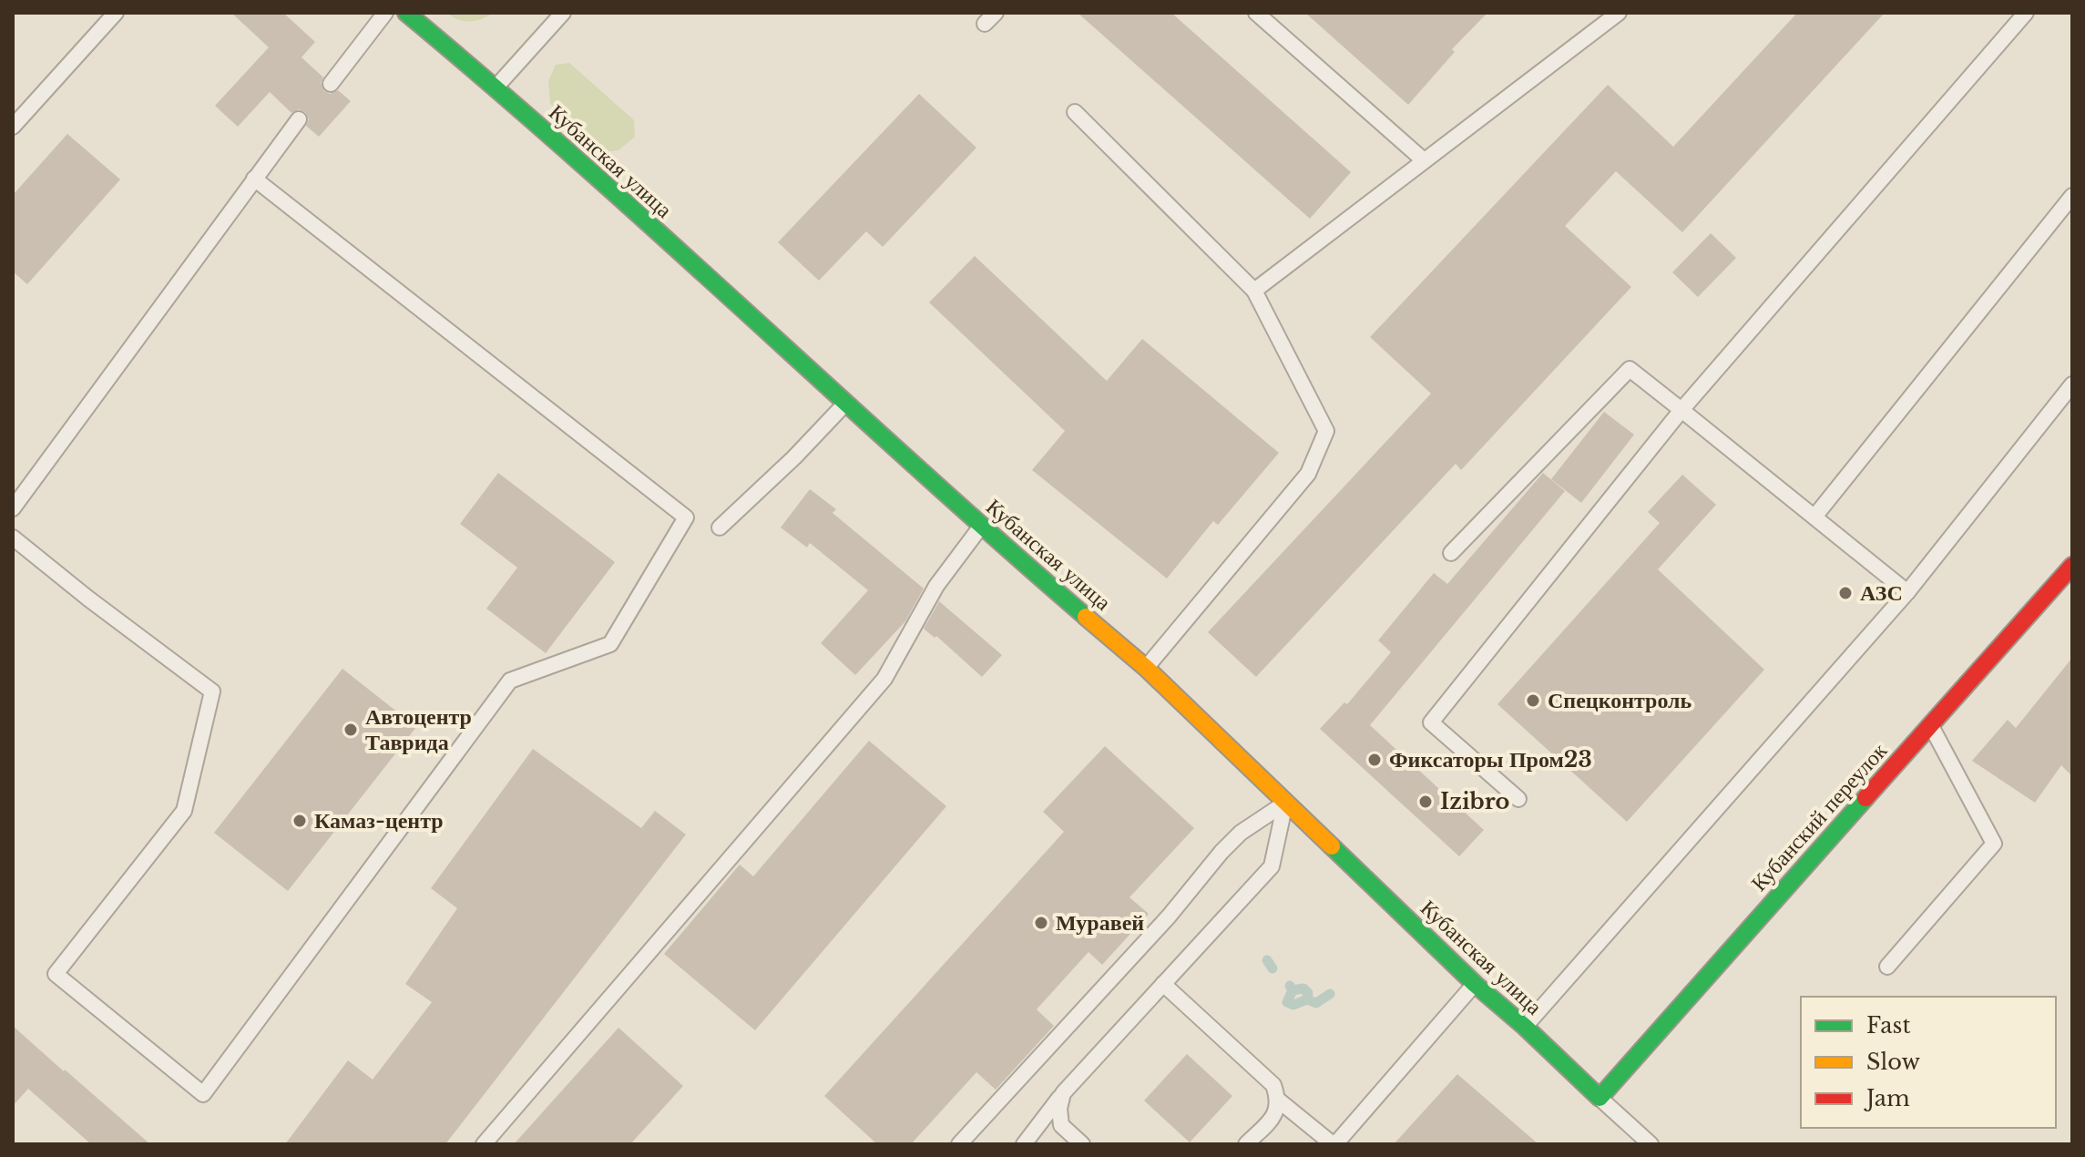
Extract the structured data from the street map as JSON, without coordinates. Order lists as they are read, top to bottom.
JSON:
{
  "streets": {
    "main road": ["Кубанская улица", "Кубанский переулок"]
  },
  "crossings": [
    ["Кубанская улица", "Кубанский переулок"]
  ],
  "places": [
    "АЗС",
    "Спецконтроль",
    "Автоцентр Таврида",
    "Фиксаторы Пром23",
    "Izibro",
    "Камаз-центр",
    "Муравей"
  ],
  "legend": ["Fast", "Slow", "Jam"]
}
